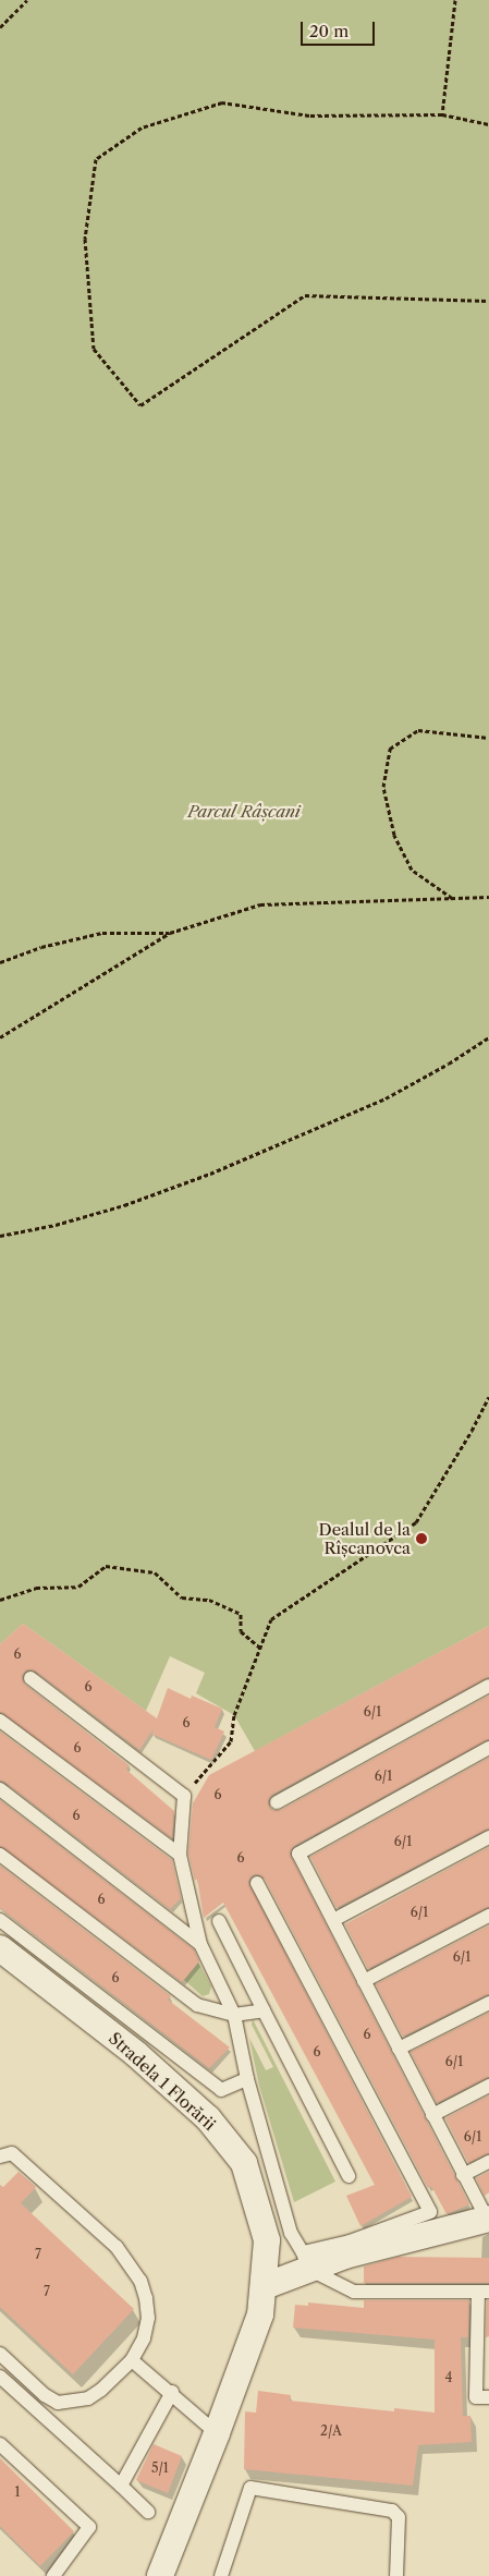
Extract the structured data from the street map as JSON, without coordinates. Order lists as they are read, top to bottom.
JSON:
{
  "streets": {
    "street": ["Stradela 1 Florării"]
  },
  "parks": ["Parcul Râșcani"],
  "places": ["Dealul de la Rîșcanovca"],
  "house_numbers": [
    "6",
    "6",
    "6/1",
    "6",
    "6",
    "6/1",
    "6",
    "6",
    "6/1",
    "6",
    "6",
    "6/1",
    "6/1",
    "6",
    "6",
    "6",
    "6/1",
    "6/1",
    "7",
    "7",
    "4",
    "2/A",
    "5/1",
    "1"
  ],
  "scale_bar": "20 m"
}
